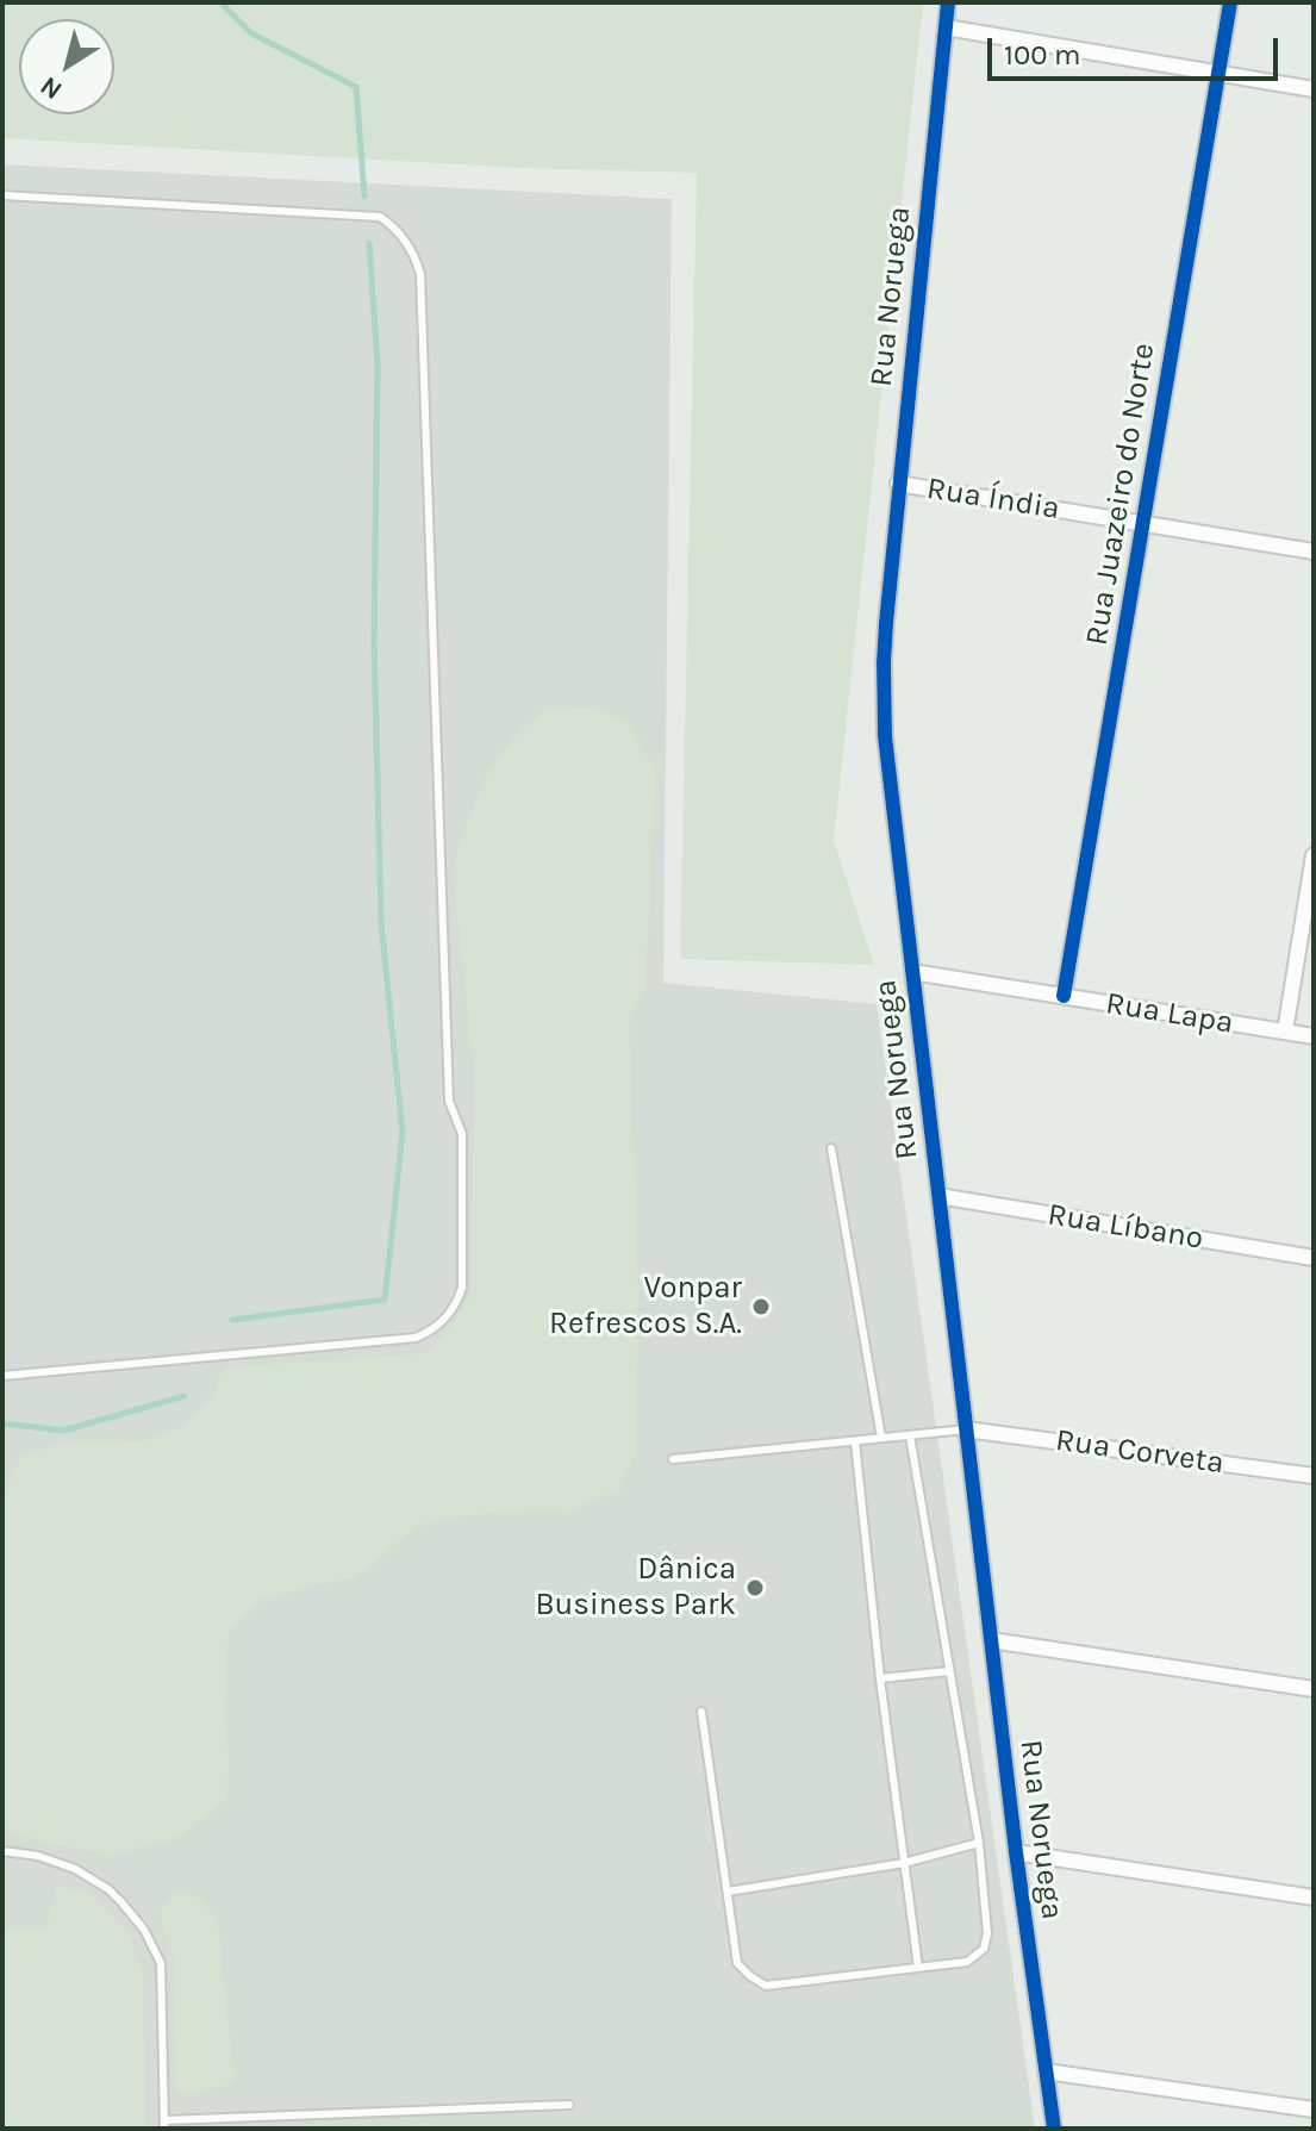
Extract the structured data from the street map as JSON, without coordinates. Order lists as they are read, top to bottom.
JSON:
{
  "streets": {
    "street": [
      "Rua Noruega",
      "Rua Juazeiro do Norte",
      "Rua Índia",
      "Rua Lapa",
      "Rua Líbano",
      "Rua Corveta"
    ]
  },
  "crossings": [
    ["Rua Noruega", "Rua Índia"],
    ["Rua Noruega", "Rua Lapa"],
    ["Rua Noruega", "Rua Líbano"],
    ["Rua Noruega", "Rua Corveta"],
    ["Rua Juazeiro do Norte", "Rua Índia"],
    ["Rua Juazeiro do Norte", "Rua Lapa"]
  ],
  "places": ["Vonpar Refrescos S.A.", "Dânica Business Park"],
  "scale_bar": "100 m",
  "north": "bottom left"
}
